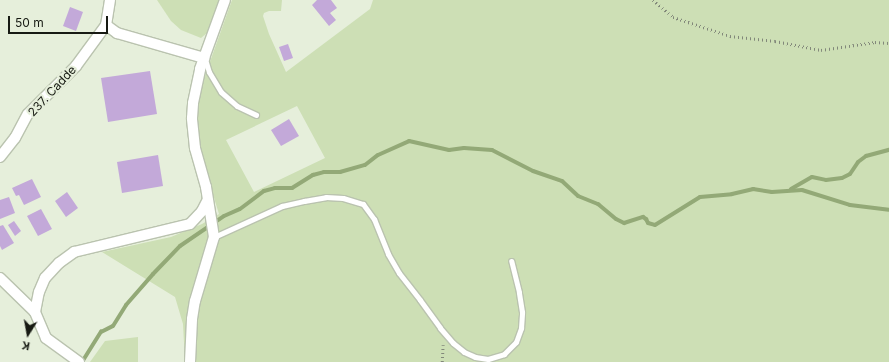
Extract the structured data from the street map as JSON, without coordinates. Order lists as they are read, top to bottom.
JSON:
{
  "streets": {
    "street": ["237. Cadde"]
  },
  "scale_bar": "50 m",
  "north": "bottom"
}
